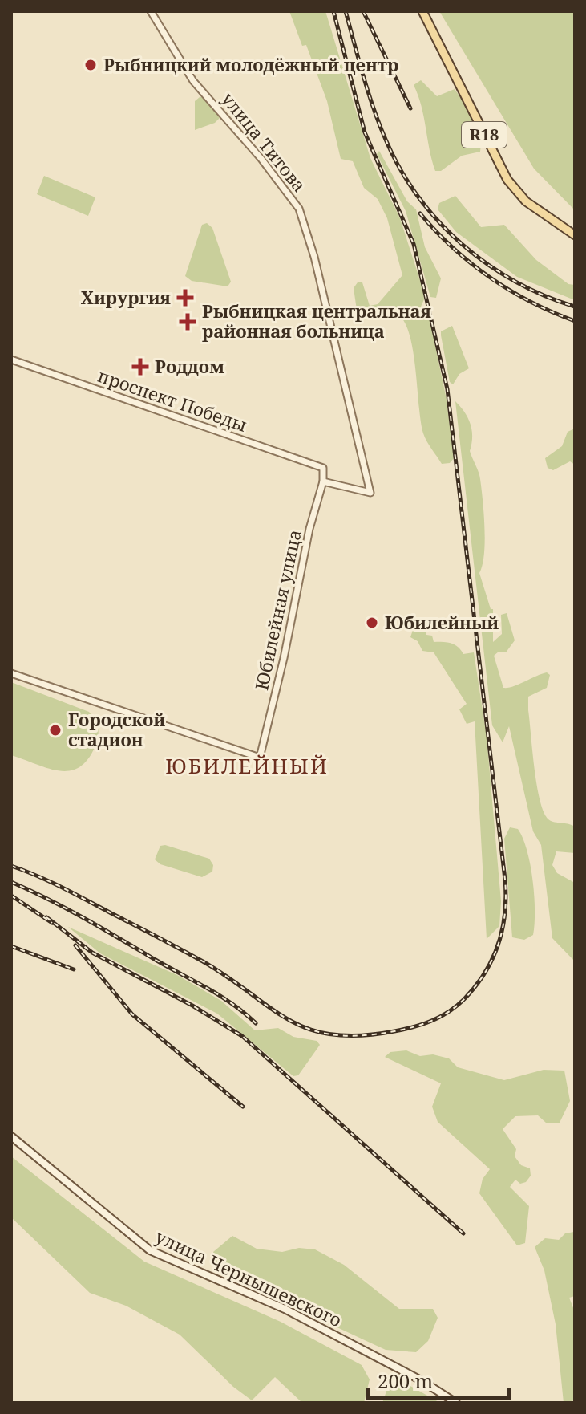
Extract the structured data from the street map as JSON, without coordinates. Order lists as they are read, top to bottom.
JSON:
{
  "streets": {
    "main road": ["R18", "улица Чернышевского"],
    "street": ["улица Титова", "проспект Победы", "Юбилейная улица"]
  },
  "crossings": [
    ["улица Титова", "Юбилейная улица"],
    ["проспект Победы", "Юбилейная улица"]
  ],
  "districts": ["ЮБИЛЕЙНЫЙ"],
  "places": {
    "other": ["Рыбницкий молодёжный центр", "Юбилейный", "Городской стадион"],
    "health": ["Хирургия", "Рыбницкая центральная районная больница", "Роддом"]
  },
  "scale_bar": "200 m"
}
